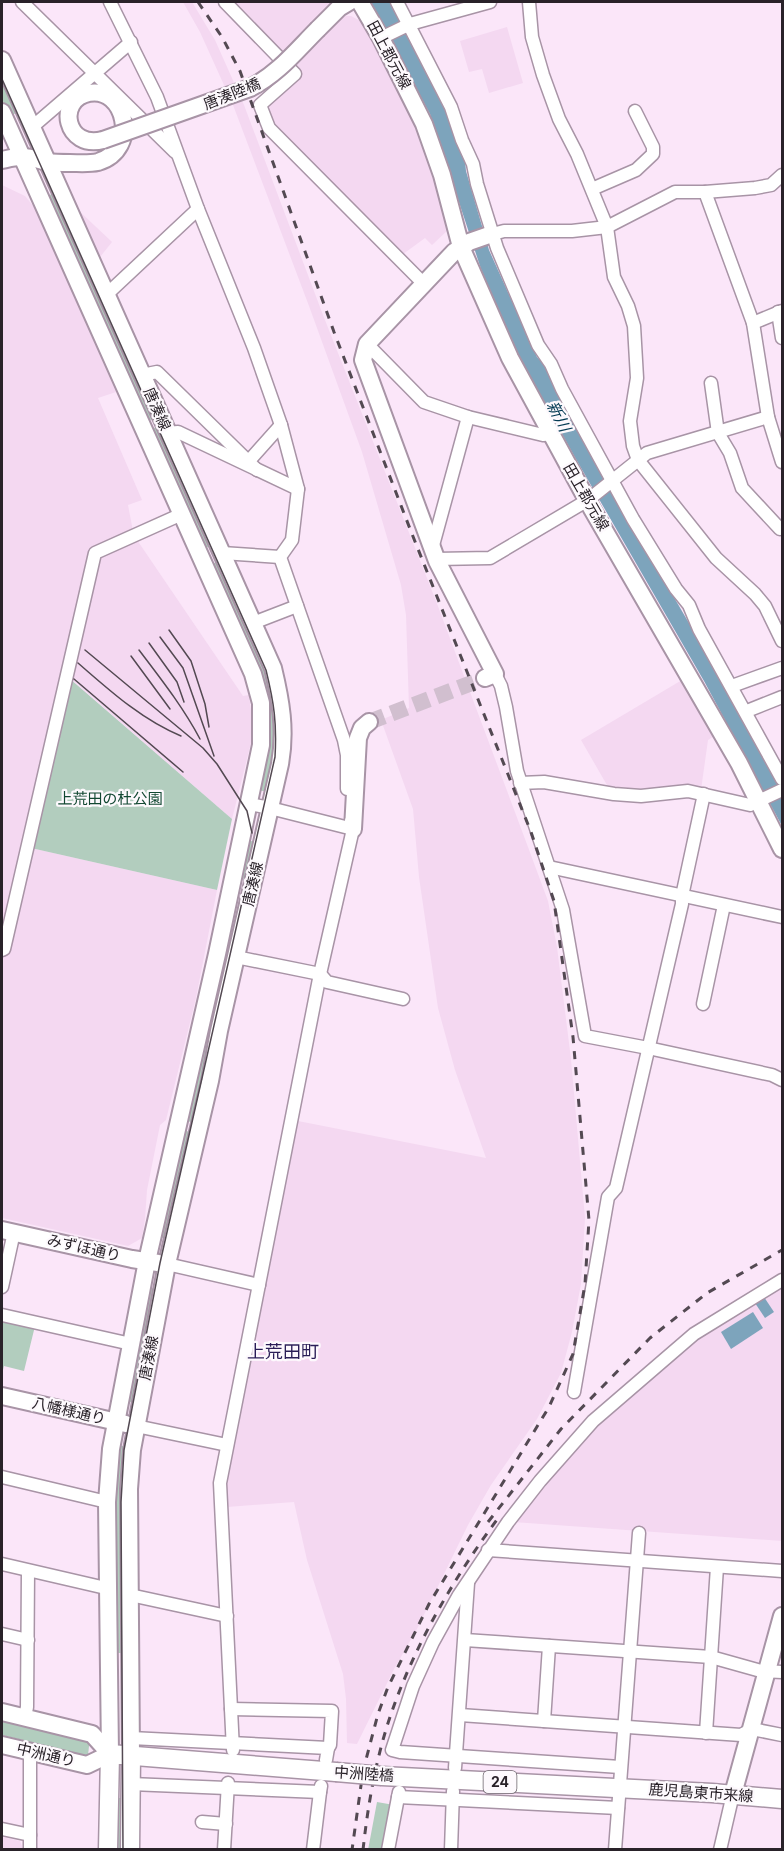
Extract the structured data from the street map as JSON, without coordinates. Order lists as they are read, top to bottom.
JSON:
{
  "streets": {
    "main road": ["中洲陸橋", "24", "鹿児島東市来線"],
    "street": [
      "田上郡元線",
      "唐湊陸橋",
      "唐湊線",
      "みずほ通り",
      "八幡様通り",
      "中洲通り"
    ]
  },
  "crossings": [
    ["唐湊陸橋", "唐湊線"],
    ["唐湊線", "みずほ通り"],
    ["唐湊線", "八幡様通り"],
    ["唐湊線", "中洲通り"],
    ["唐湊線", "中洲陸橋"],
    ["中洲通り", "中洲陸橋"],
    ["中洲陸橋", "鹿児島東市来線"]
  ],
  "districts": ["上荒田町"],
  "water": ["新川"],
  "parks": ["上荒田の杜公園"]
}
